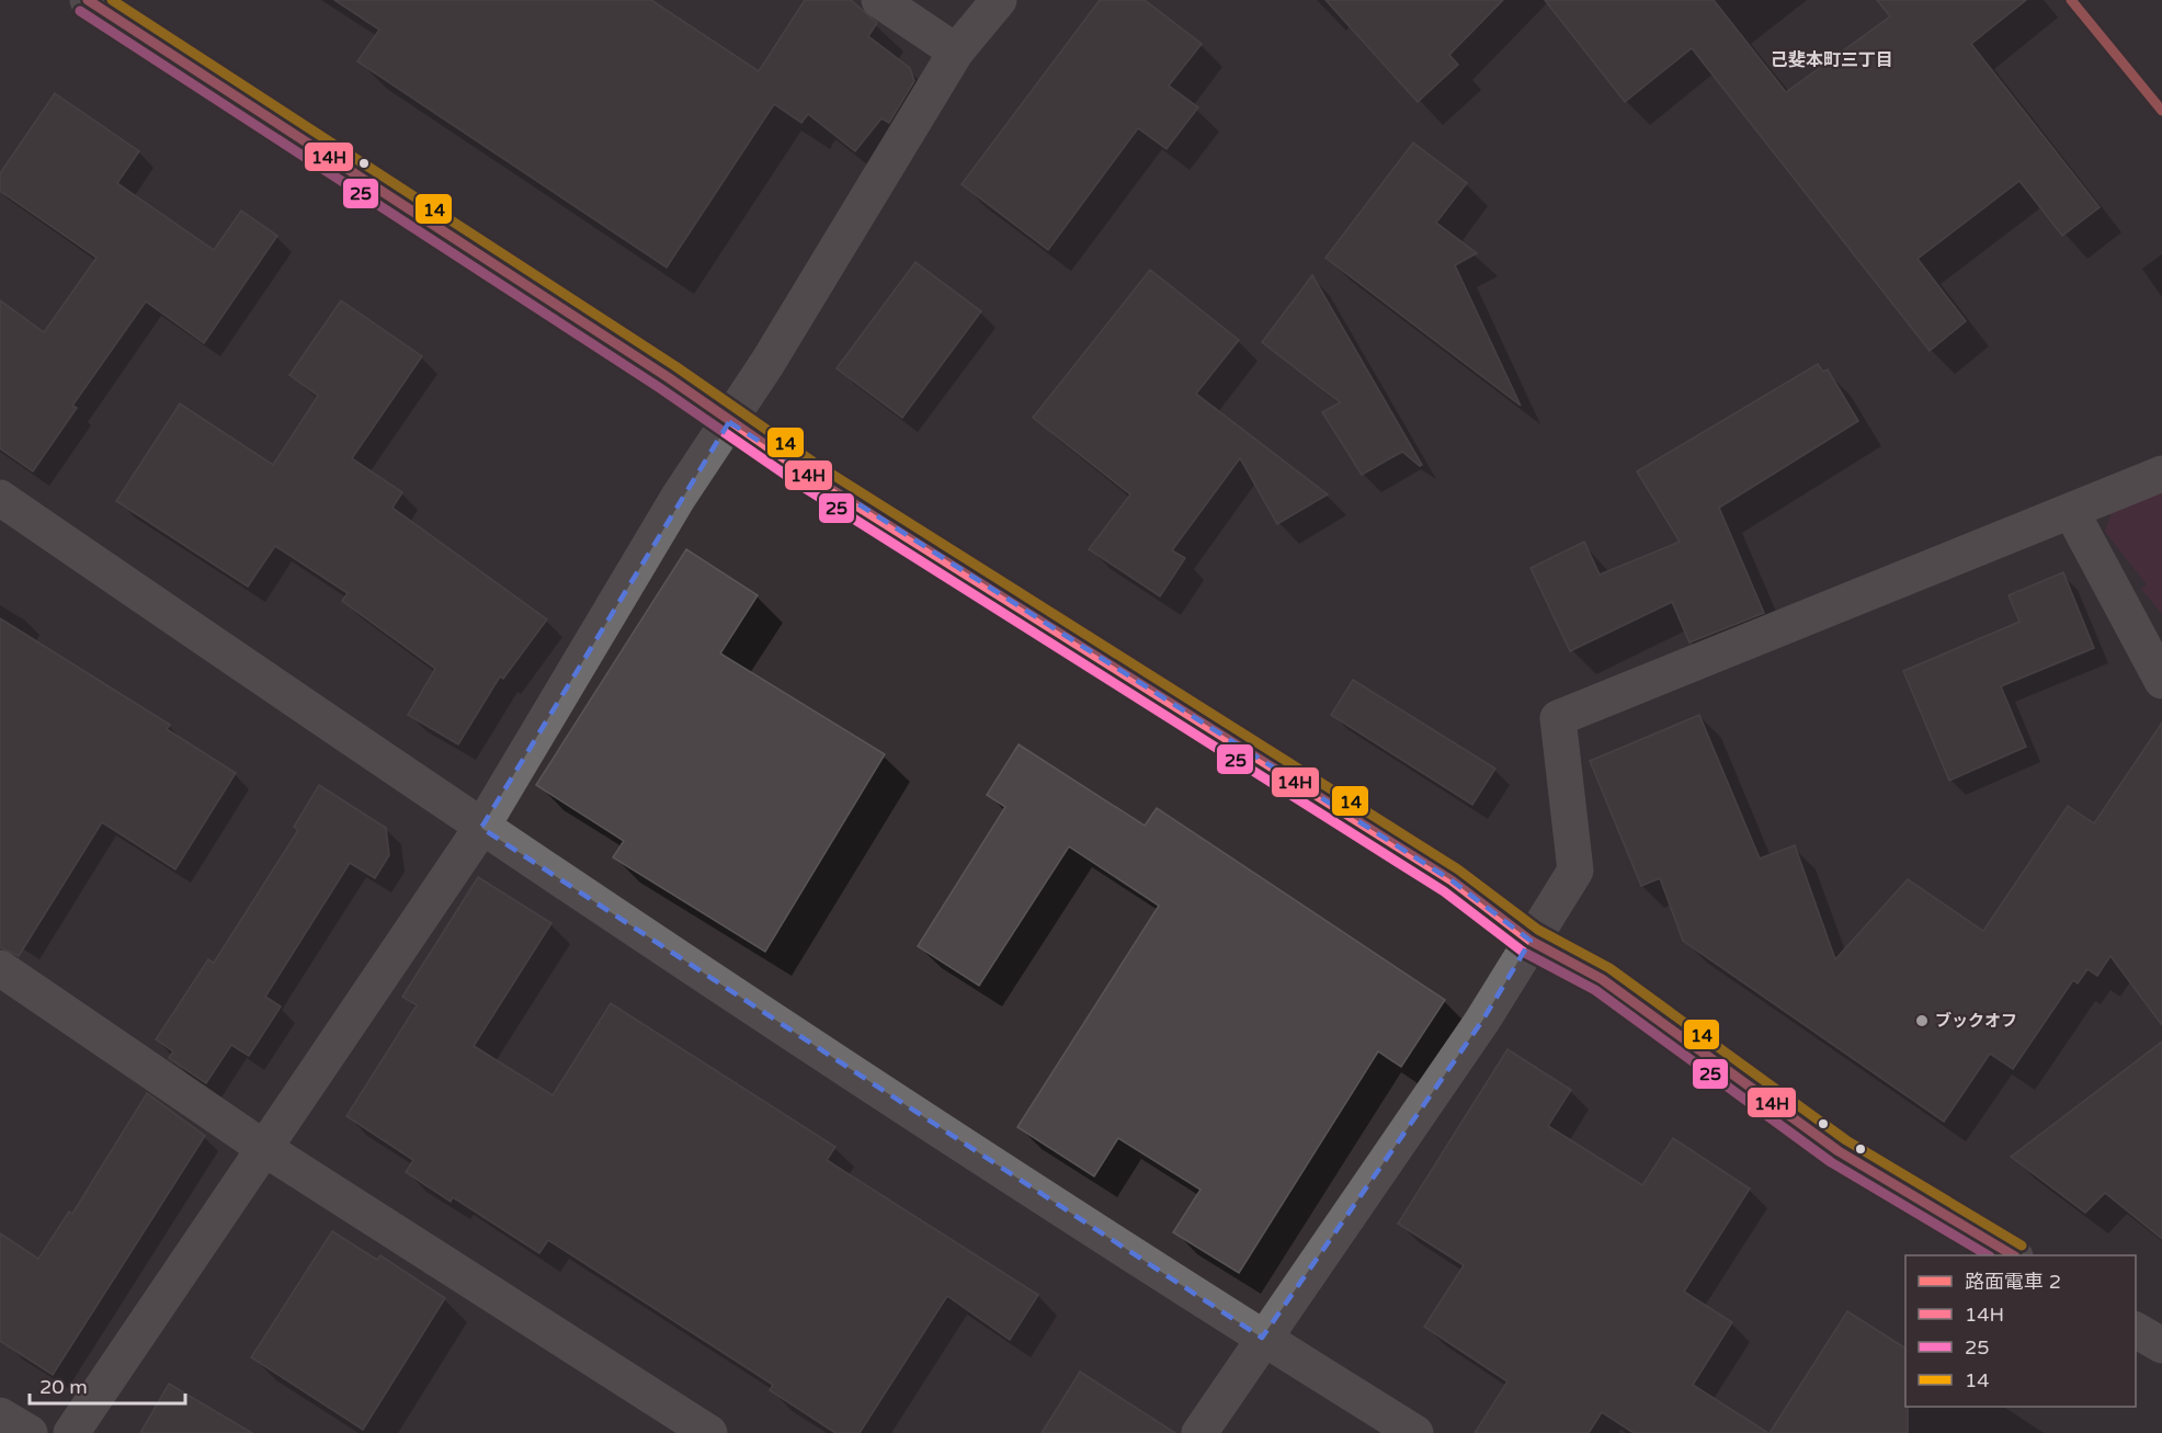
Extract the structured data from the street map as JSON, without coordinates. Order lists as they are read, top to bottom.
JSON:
{
  "districts": ["己斐本町三丁目"],
  "places": ["ブックオフ"],
  "lines": [
    "tram line 2",
    "transit line 14H",
    "transit line 14",
    "transit line 25"
  ],
  "legend": [
    "路面電車 2",
    "14H",
    "25",
    "14"
  ],
  "scale_bar": "20 m"
}
